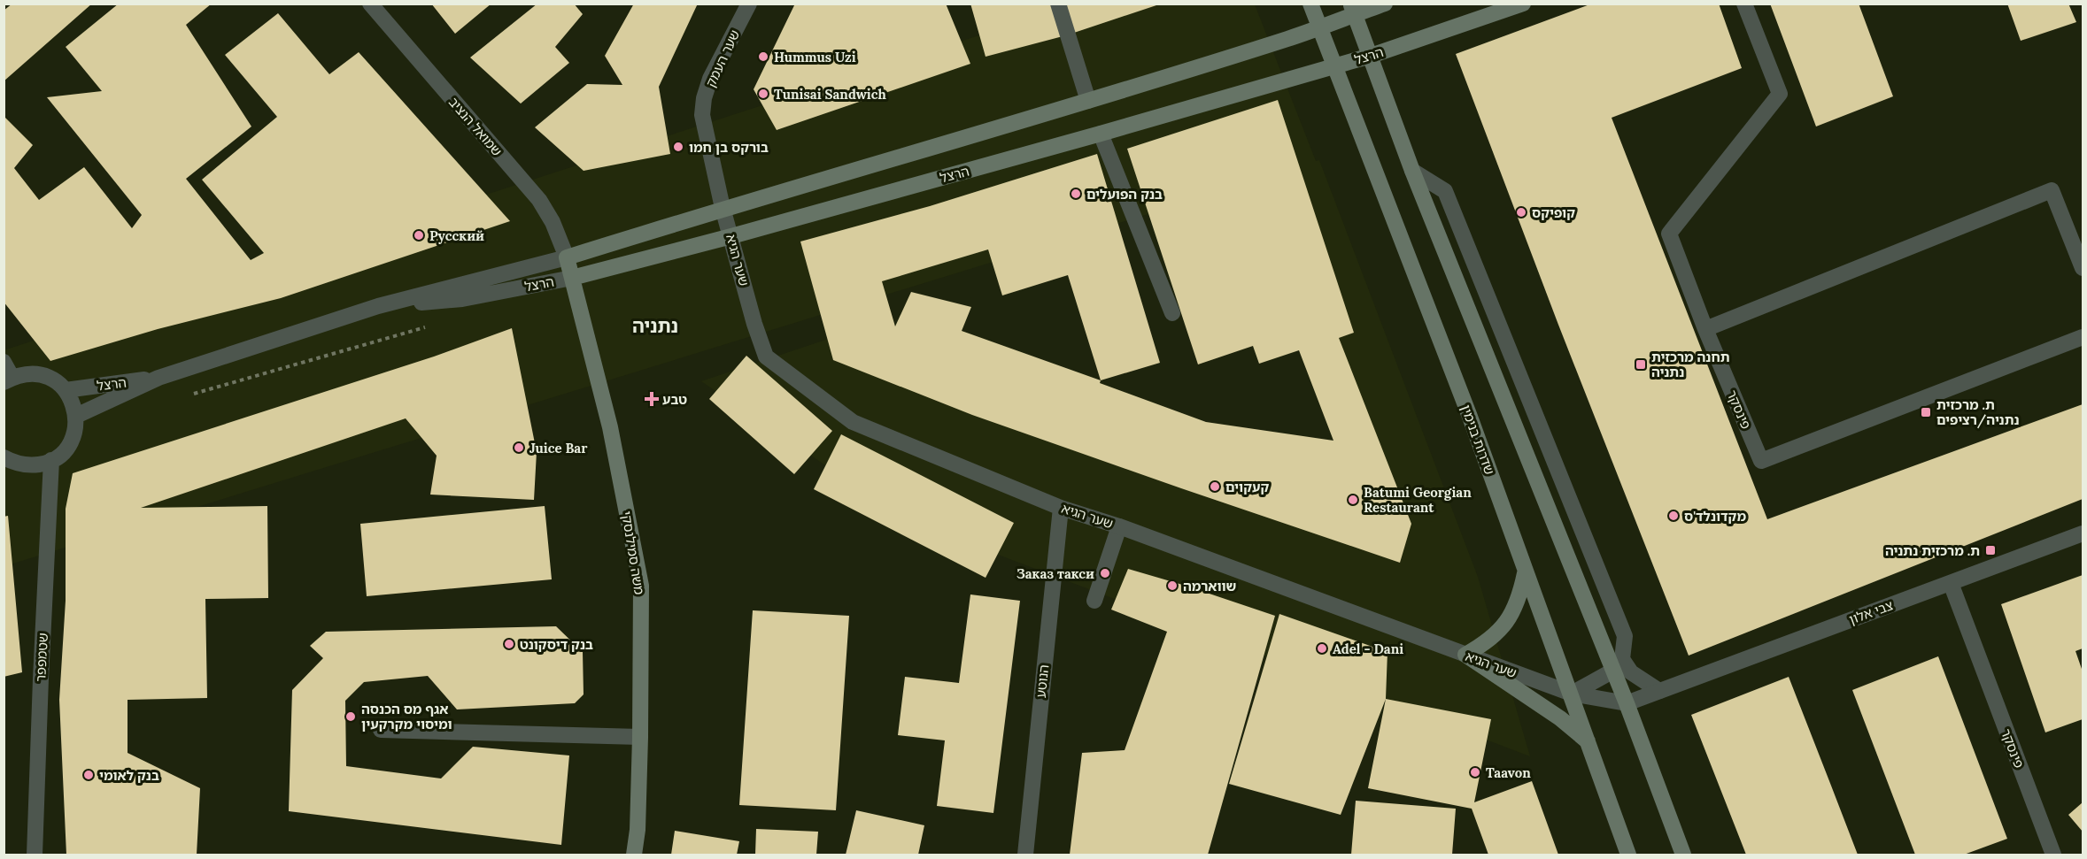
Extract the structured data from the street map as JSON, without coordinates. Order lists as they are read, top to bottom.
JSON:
{
  "streets": {
    "main road": ["הרצל", "שדרות בנימין", "משה סמילנסקי"],
    "street": [
      "שער העמק",
      "שמואל הנציב",
      "שער הגיא",
      "פינסקר",
      "צבי אלון",
      "שטמפפר",
      "הנוטע"
    ]
  },
  "crossings": [
    ["הרצל", "שער העמק"],
    ["הרצל", "שמואל הנציב"],
    ["הרצל", "שער הגיא"],
    ["הרצל", "שדרות בנימין"],
    ["הרצל", "משה סמילנסקי"],
    ["שער העמק", "שער הגיא"],
    ["שמואל הנציב", "משה סמילנסקי"],
    ["שער הגיא", "שדרות בנימין"],
    ["שער הגיא", "צבי אלון"],
    ["שער הגיא", "הנוטע"],
    ["פינסקר", "צבי אלון"]
  ],
  "districts": ["נתניה"],
  "places": {
    "other": [
      "Hummus Uzi",
      "Tunisai Sandwich",
      "בורקס בן חמו",
      "בנק הפועלים",
      "קופיקס",
      "Русский",
      "Juice Bar",
      "קעקוים",
      "Batumi Georgian Restaurant",
      "מקדונלד'ס",
      "Заказ такси",
      "שווארמה",
      "בנק דיסקונט",
      "Adel - Dani",
      "אגף מס הכנסה ומיסוי מקרקעין",
      "Taavon",
      "בנק לאומי"
    ],
    "transit": ["תחנה מרכזית נתניה", "ת. מרכזית נתניה/רציפים", "ת. מרכזית נתניה"],
    "health": ["טבע"]
  }
}
